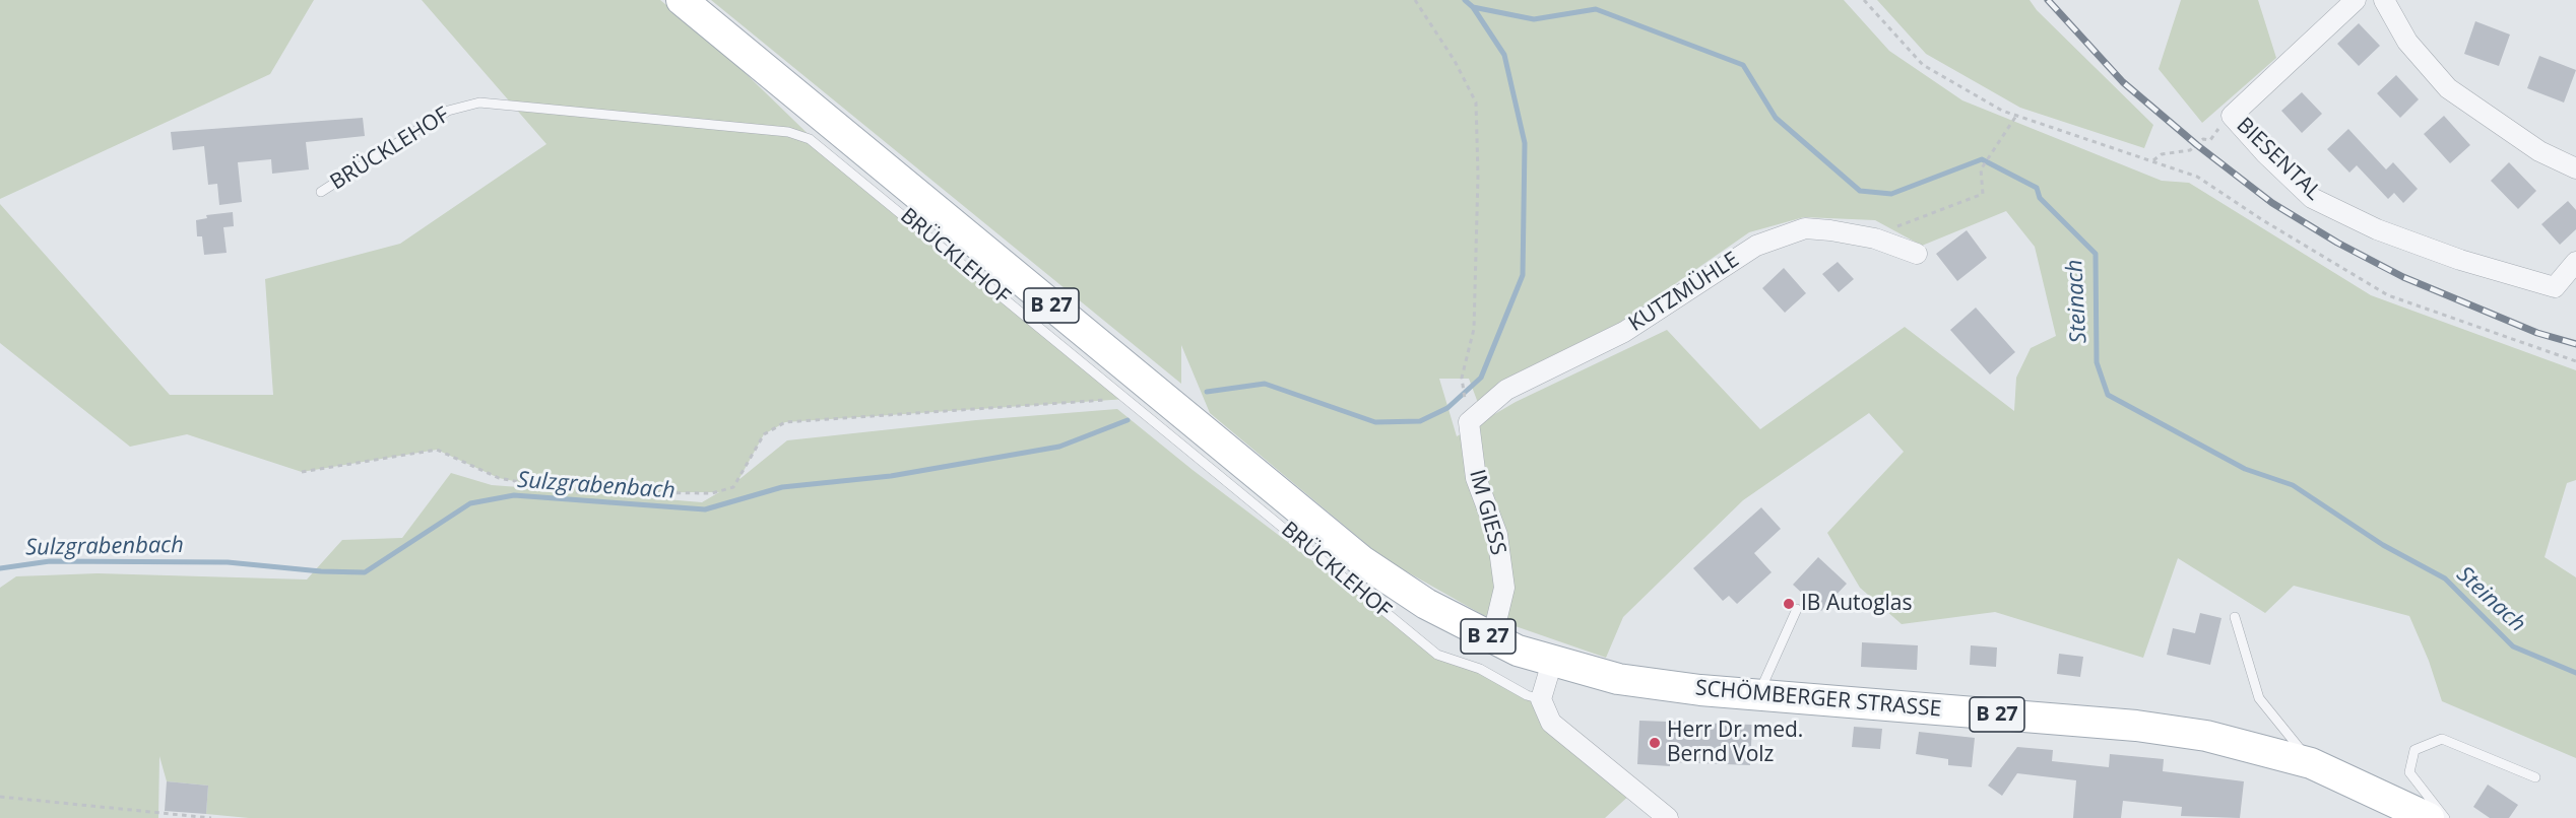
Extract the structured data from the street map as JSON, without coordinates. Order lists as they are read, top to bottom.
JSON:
{
  "streets": {
    "main road": ["B 27", "SCHÖMBERGER STRASSE"],
    "street": ["BIESENTAL", "KUTZMÜHLE", "IM GIESS"],
    "lane": ["BRÜCKLEHOF"]
  },
  "crossings": [
    ["KUTZMÜHLE", "IM GIESS"],
    ["IM GIESS", "SCHÖMBERGER STRASSE"]
  ],
  "water": ["Steinach", "Sulzgrabenbach"],
  "places": ["IB Autoglas", "Herr Dr. med. Bernd Volz"]
}
